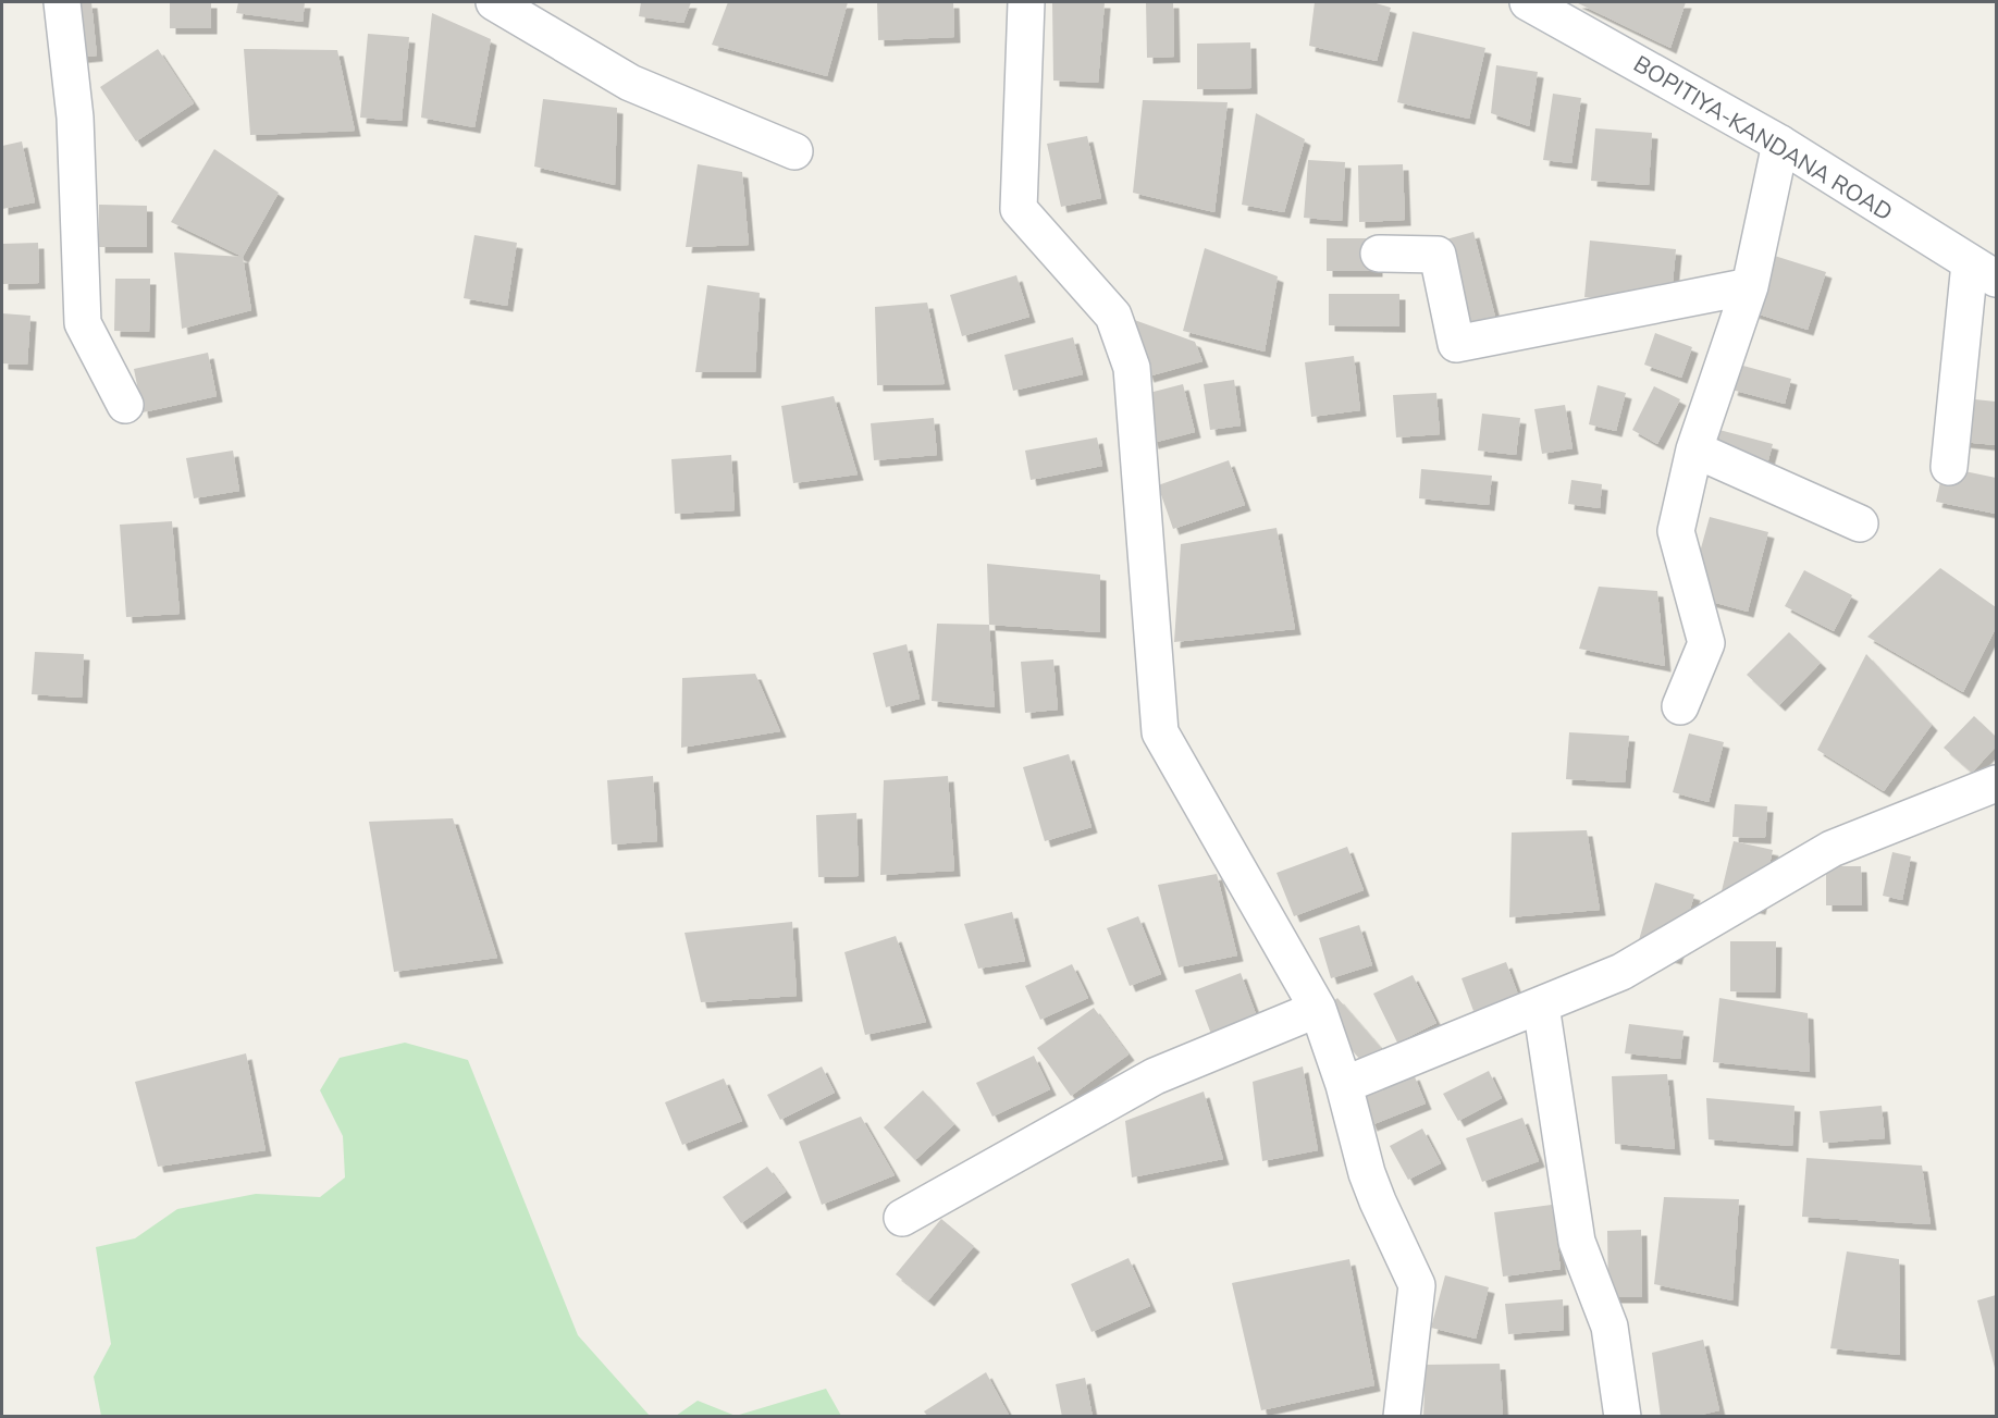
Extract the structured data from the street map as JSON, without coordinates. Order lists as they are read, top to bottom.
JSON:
{
  "streets": {
    "street": ["BOPITIYA-KANDANA ROAD"]
  }
}
